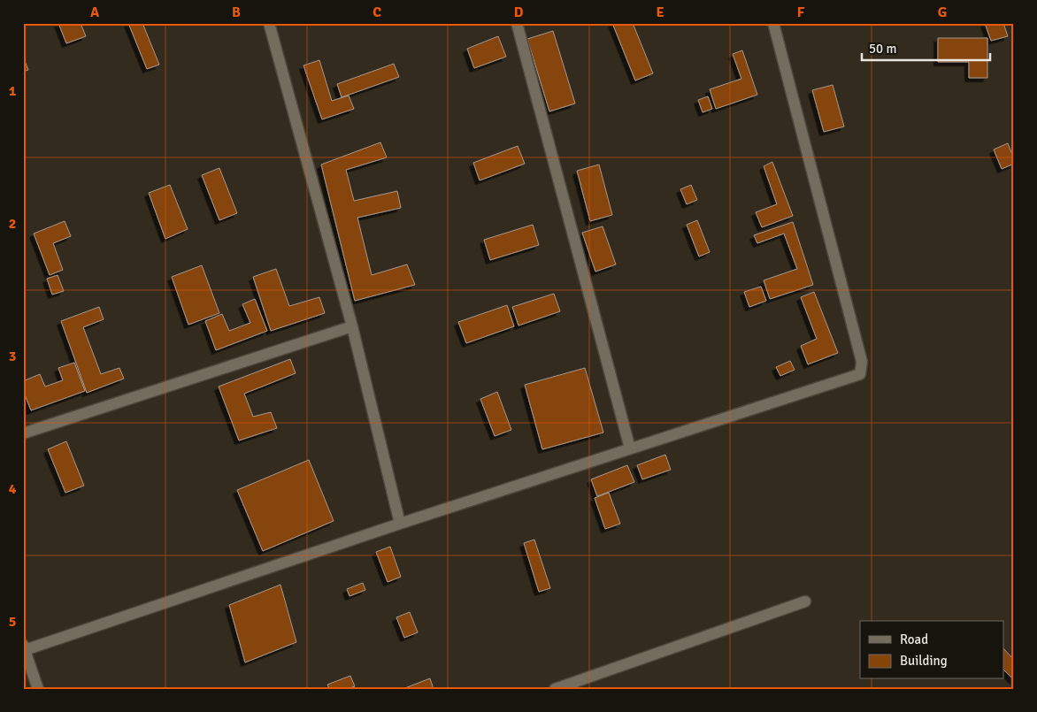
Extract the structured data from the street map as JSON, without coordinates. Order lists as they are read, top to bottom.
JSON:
{
  "legend": ["Road", "Building"],
  "scale_bar": "50 m",
  "grid": {
    "columns": [
      "A",
      "B",
      "C",
      "D",
      "E",
      "F",
      "G"
    ],
    "rows": [
      "1",
      "2",
      "3",
      "4",
      "5"
    ]
  }
}
